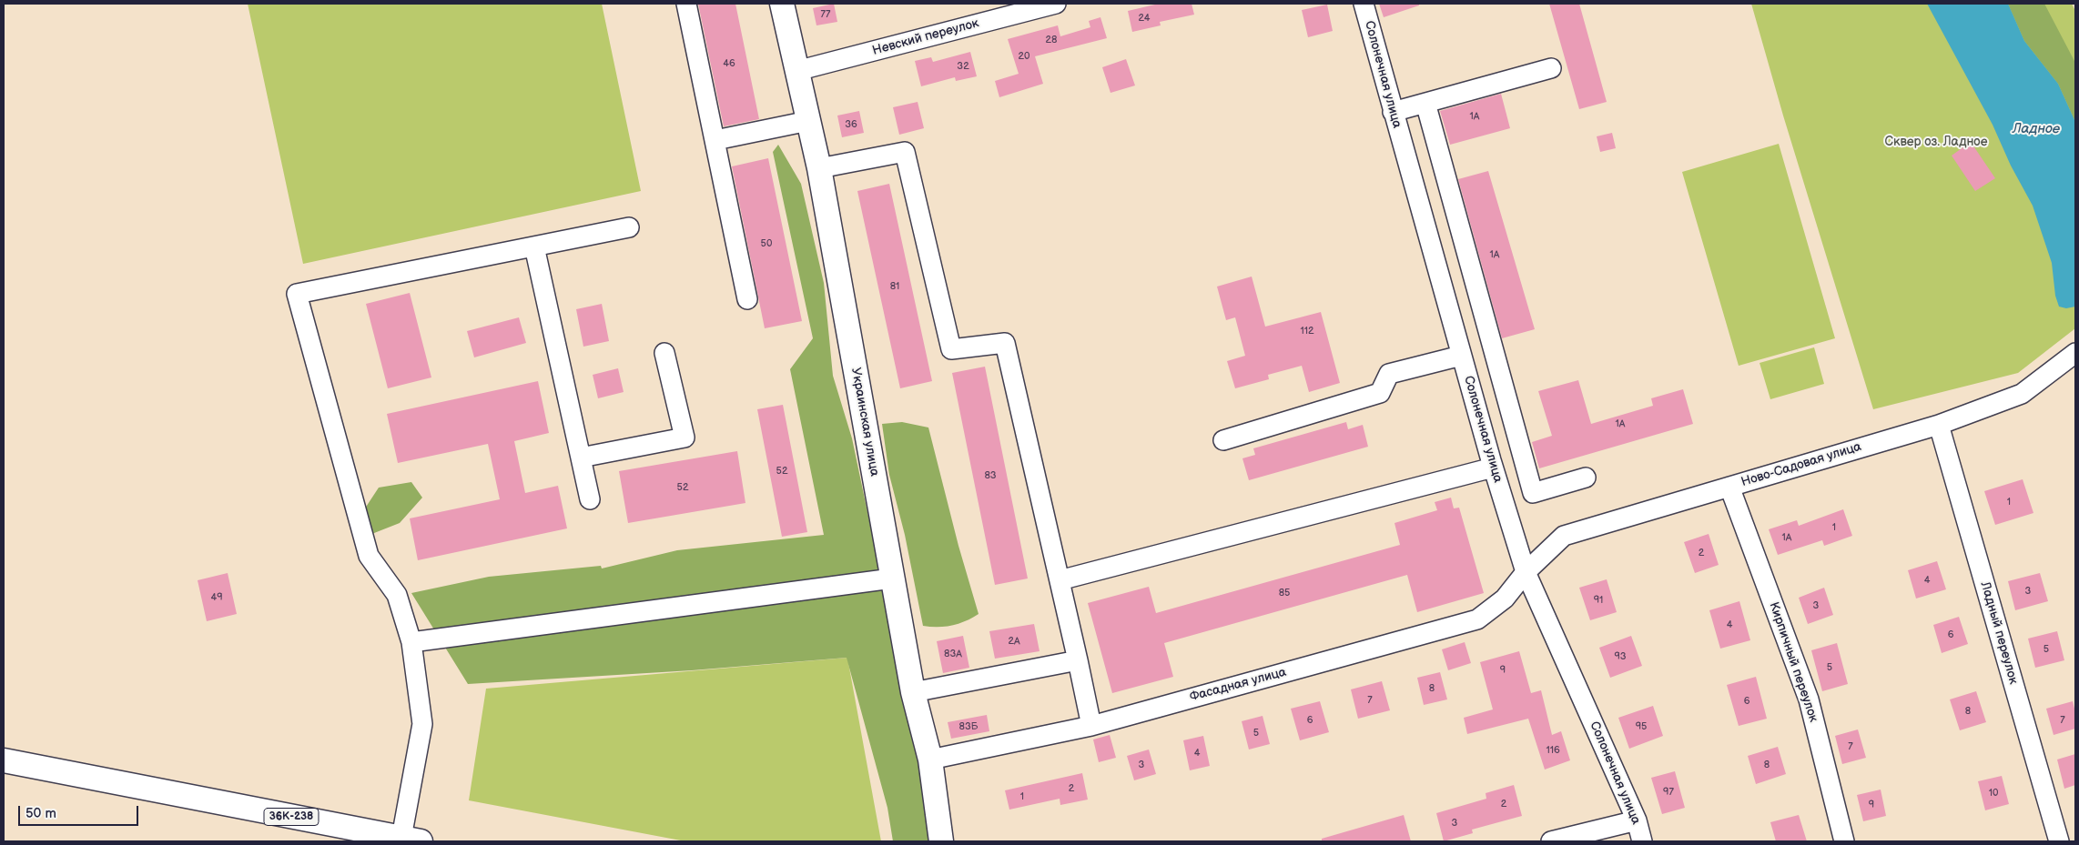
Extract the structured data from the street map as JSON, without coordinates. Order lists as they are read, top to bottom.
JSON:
{
  "streets": {
    "main road": ["Украинская улица", "36К-238"],
    "street": [
      "Невский переулок",
      "Солонечная улица",
      "Ново-Садовая улица",
      "Ладный переулок",
      "Кирпичный переулок",
      "Фасадная улица"
    ]
  },
  "crossings": [
    ["Невский переулок", "Украинская улица"],
    ["Солонечная улица", "Ново-Садовая улица"],
    ["Солонечная улица", "Фасадная улица"],
    ["Украинская улица", "Фасадная улица"],
    ["Ново-Садовая улица", "Ладный переулок"],
    ["Ново-Садовая улица", "Кирпичный переулок"],
    ["Ново-Садовая улица", "Фасадная улица"]
  ],
  "water": ["Ладное"],
  "parks": ["Сквер оз. Ладное"],
  "house_numbers": [
    "77",
    "24",
    "28",
    "20",
    "46",
    "32",
    "1А",
    "36",
    "50",
    "1А",
    "81",
    "112",
    "1А",
    "52",
    "83",
    "52",
    "1",
    "1",
    "1А",
    "2",
    "4",
    "3",
    "85",
    "49",
    "91",
    "3",
    "4",
    "6",
    "2А",
    "5",
    "83А",
    "93",
    "5",
    "9",
    "8",
    "7",
    "6",
    "8",
    "6",
    "7",
    "83Б",
    "95",
    "5",
    "7",
    "116",
    "4",
    "3",
    "8",
    "2",
    "97",
    "10",
    "1",
    "2",
    "9",
    "3"
  ],
  "scale_bar": "50 m"
}
